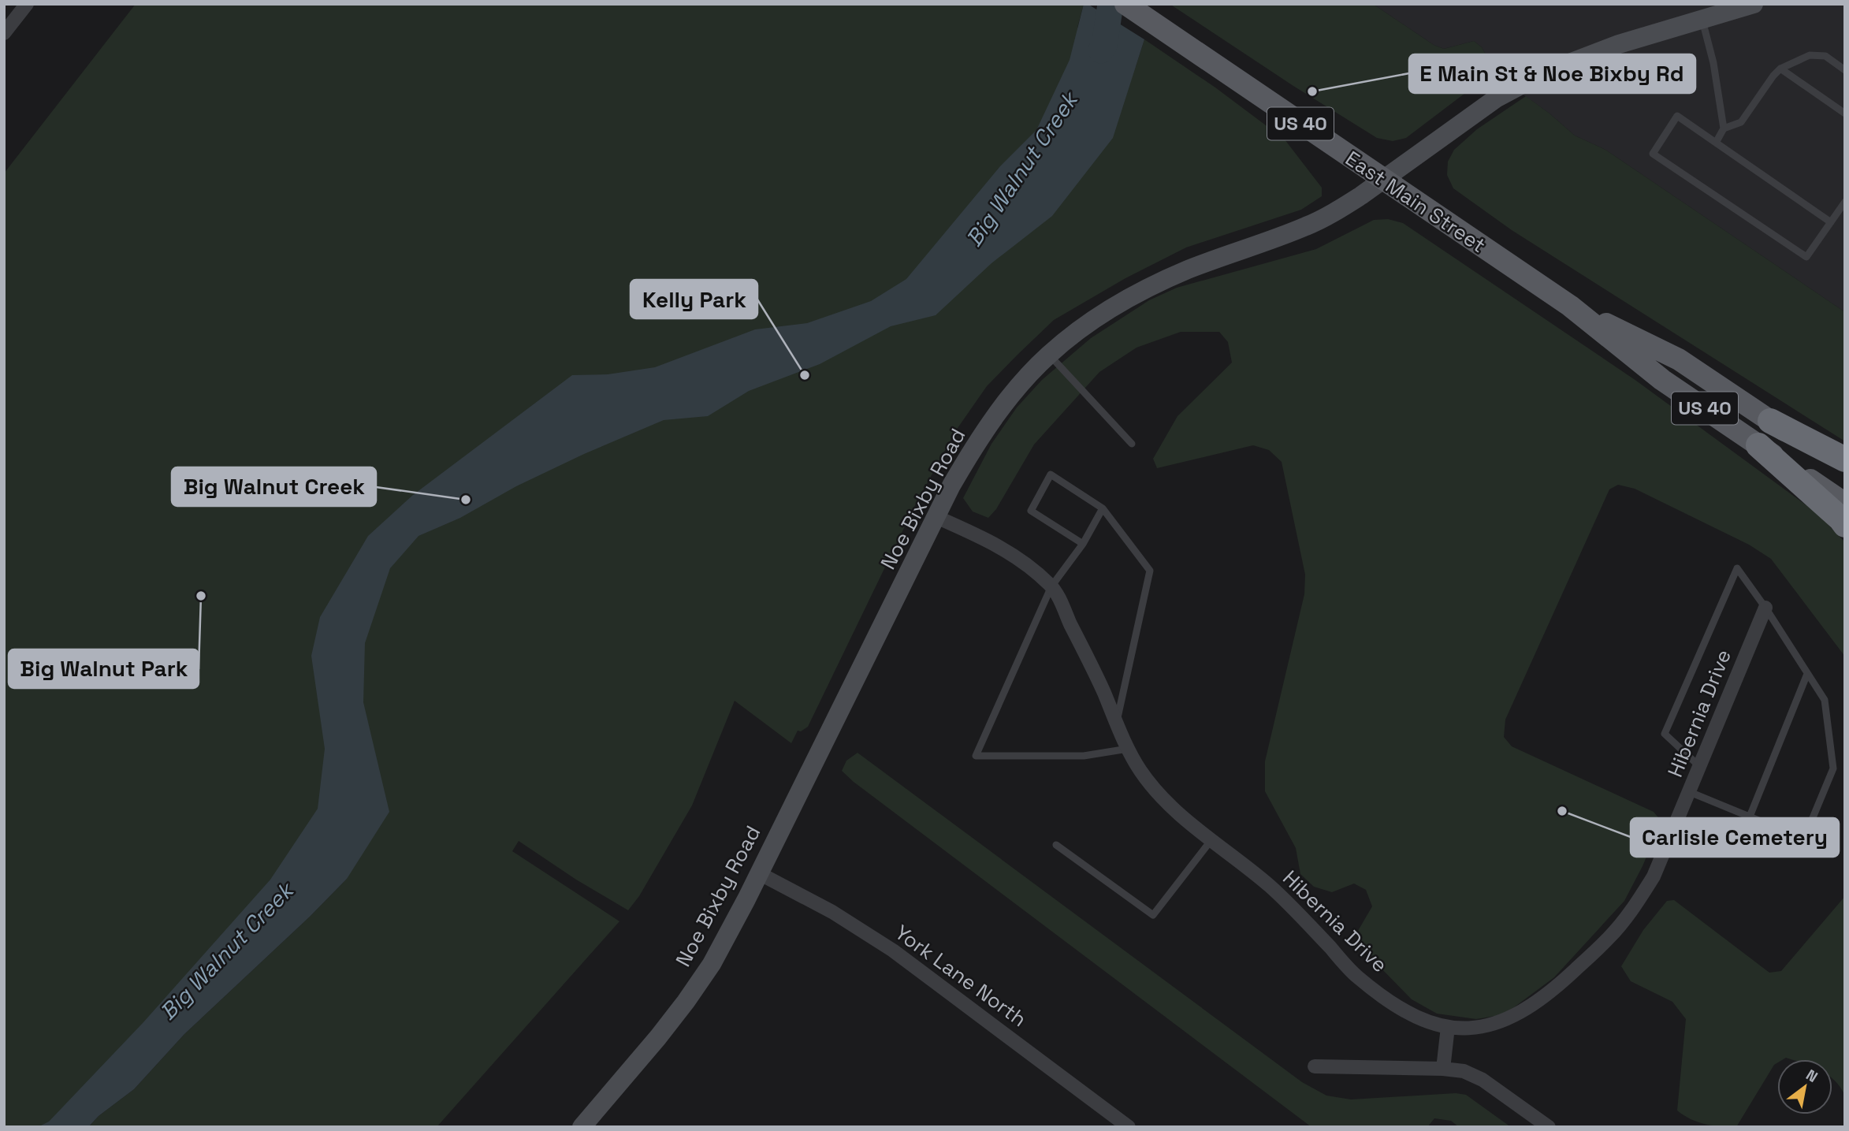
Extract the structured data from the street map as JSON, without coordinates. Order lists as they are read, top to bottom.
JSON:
{
  "streets": {
    "main road": ["US 40", "East Main Street"],
    "street": ["Noe Bixby Road", "Hibernia Drive", "York Lane North"]
  },
  "crossings": [
    ["East Main Street", "Noe Bixby Road"],
    ["Noe Bixby Road", "Hibernia Drive"],
    ["Noe Bixby Road", "York Lane North"]
  ],
  "water": ["Big Walnut Creek"],
  "places": [
    "E Main St & Noe Bixby Rd",
    "Kelly Park",
    "Big Walnut Creek",
    "Big Walnut Park",
    "Carlisle Cemetery"
  ],
  "north": "top right"
}
